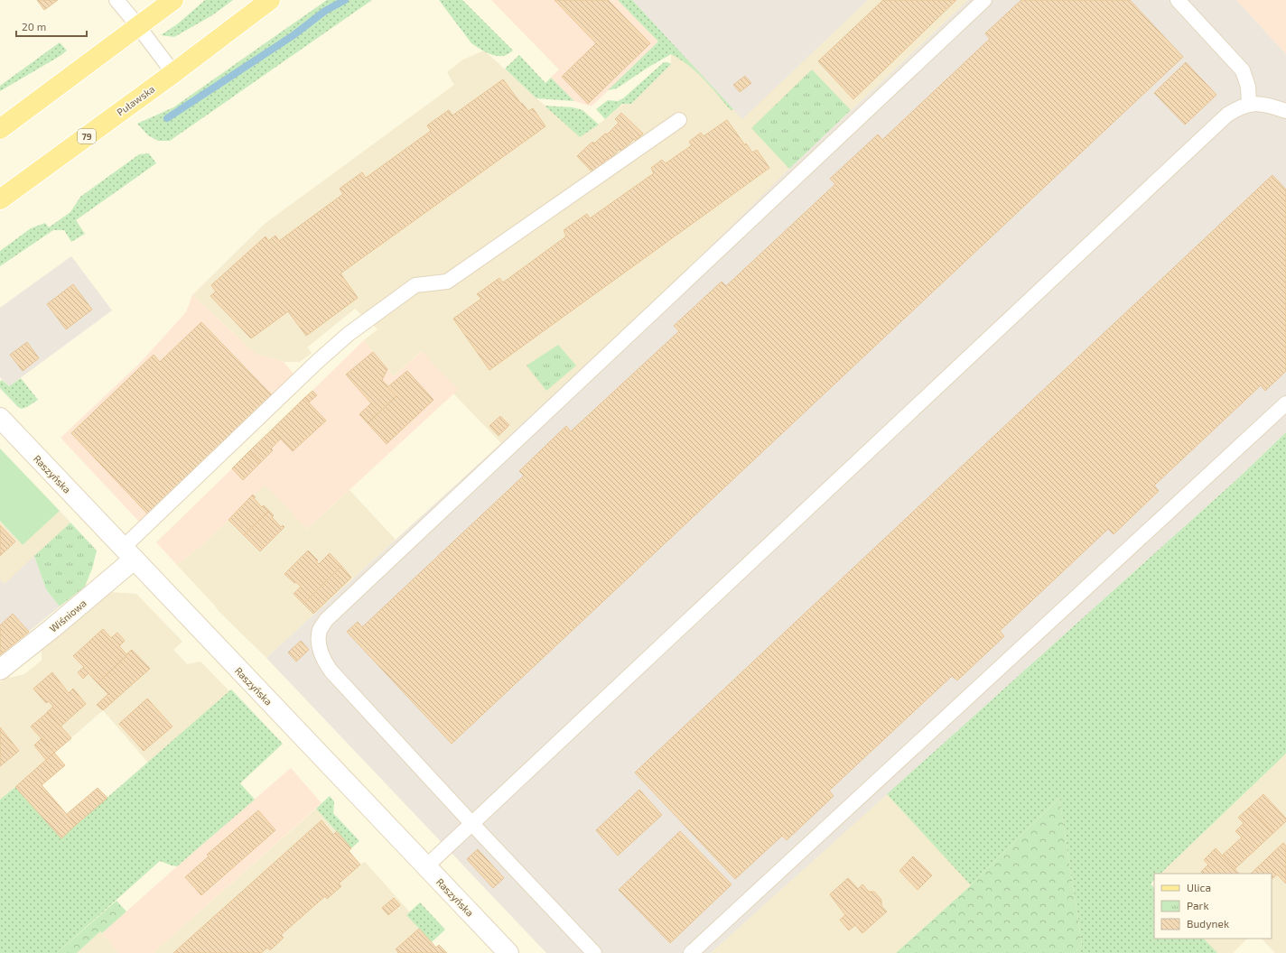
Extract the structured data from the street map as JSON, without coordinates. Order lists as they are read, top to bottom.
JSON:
{
  "streets": {
    "main road": ["Puławska", "79"],
    "street": ["Raszyńska", "Wiśniowa"]
  },
  "crossings": [
    ["Raszyńska", "Wiśniowa"]
  ],
  "legend": ["Ulica", "Park", "Budynek"],
  "scale_bar": "20 m"
}
